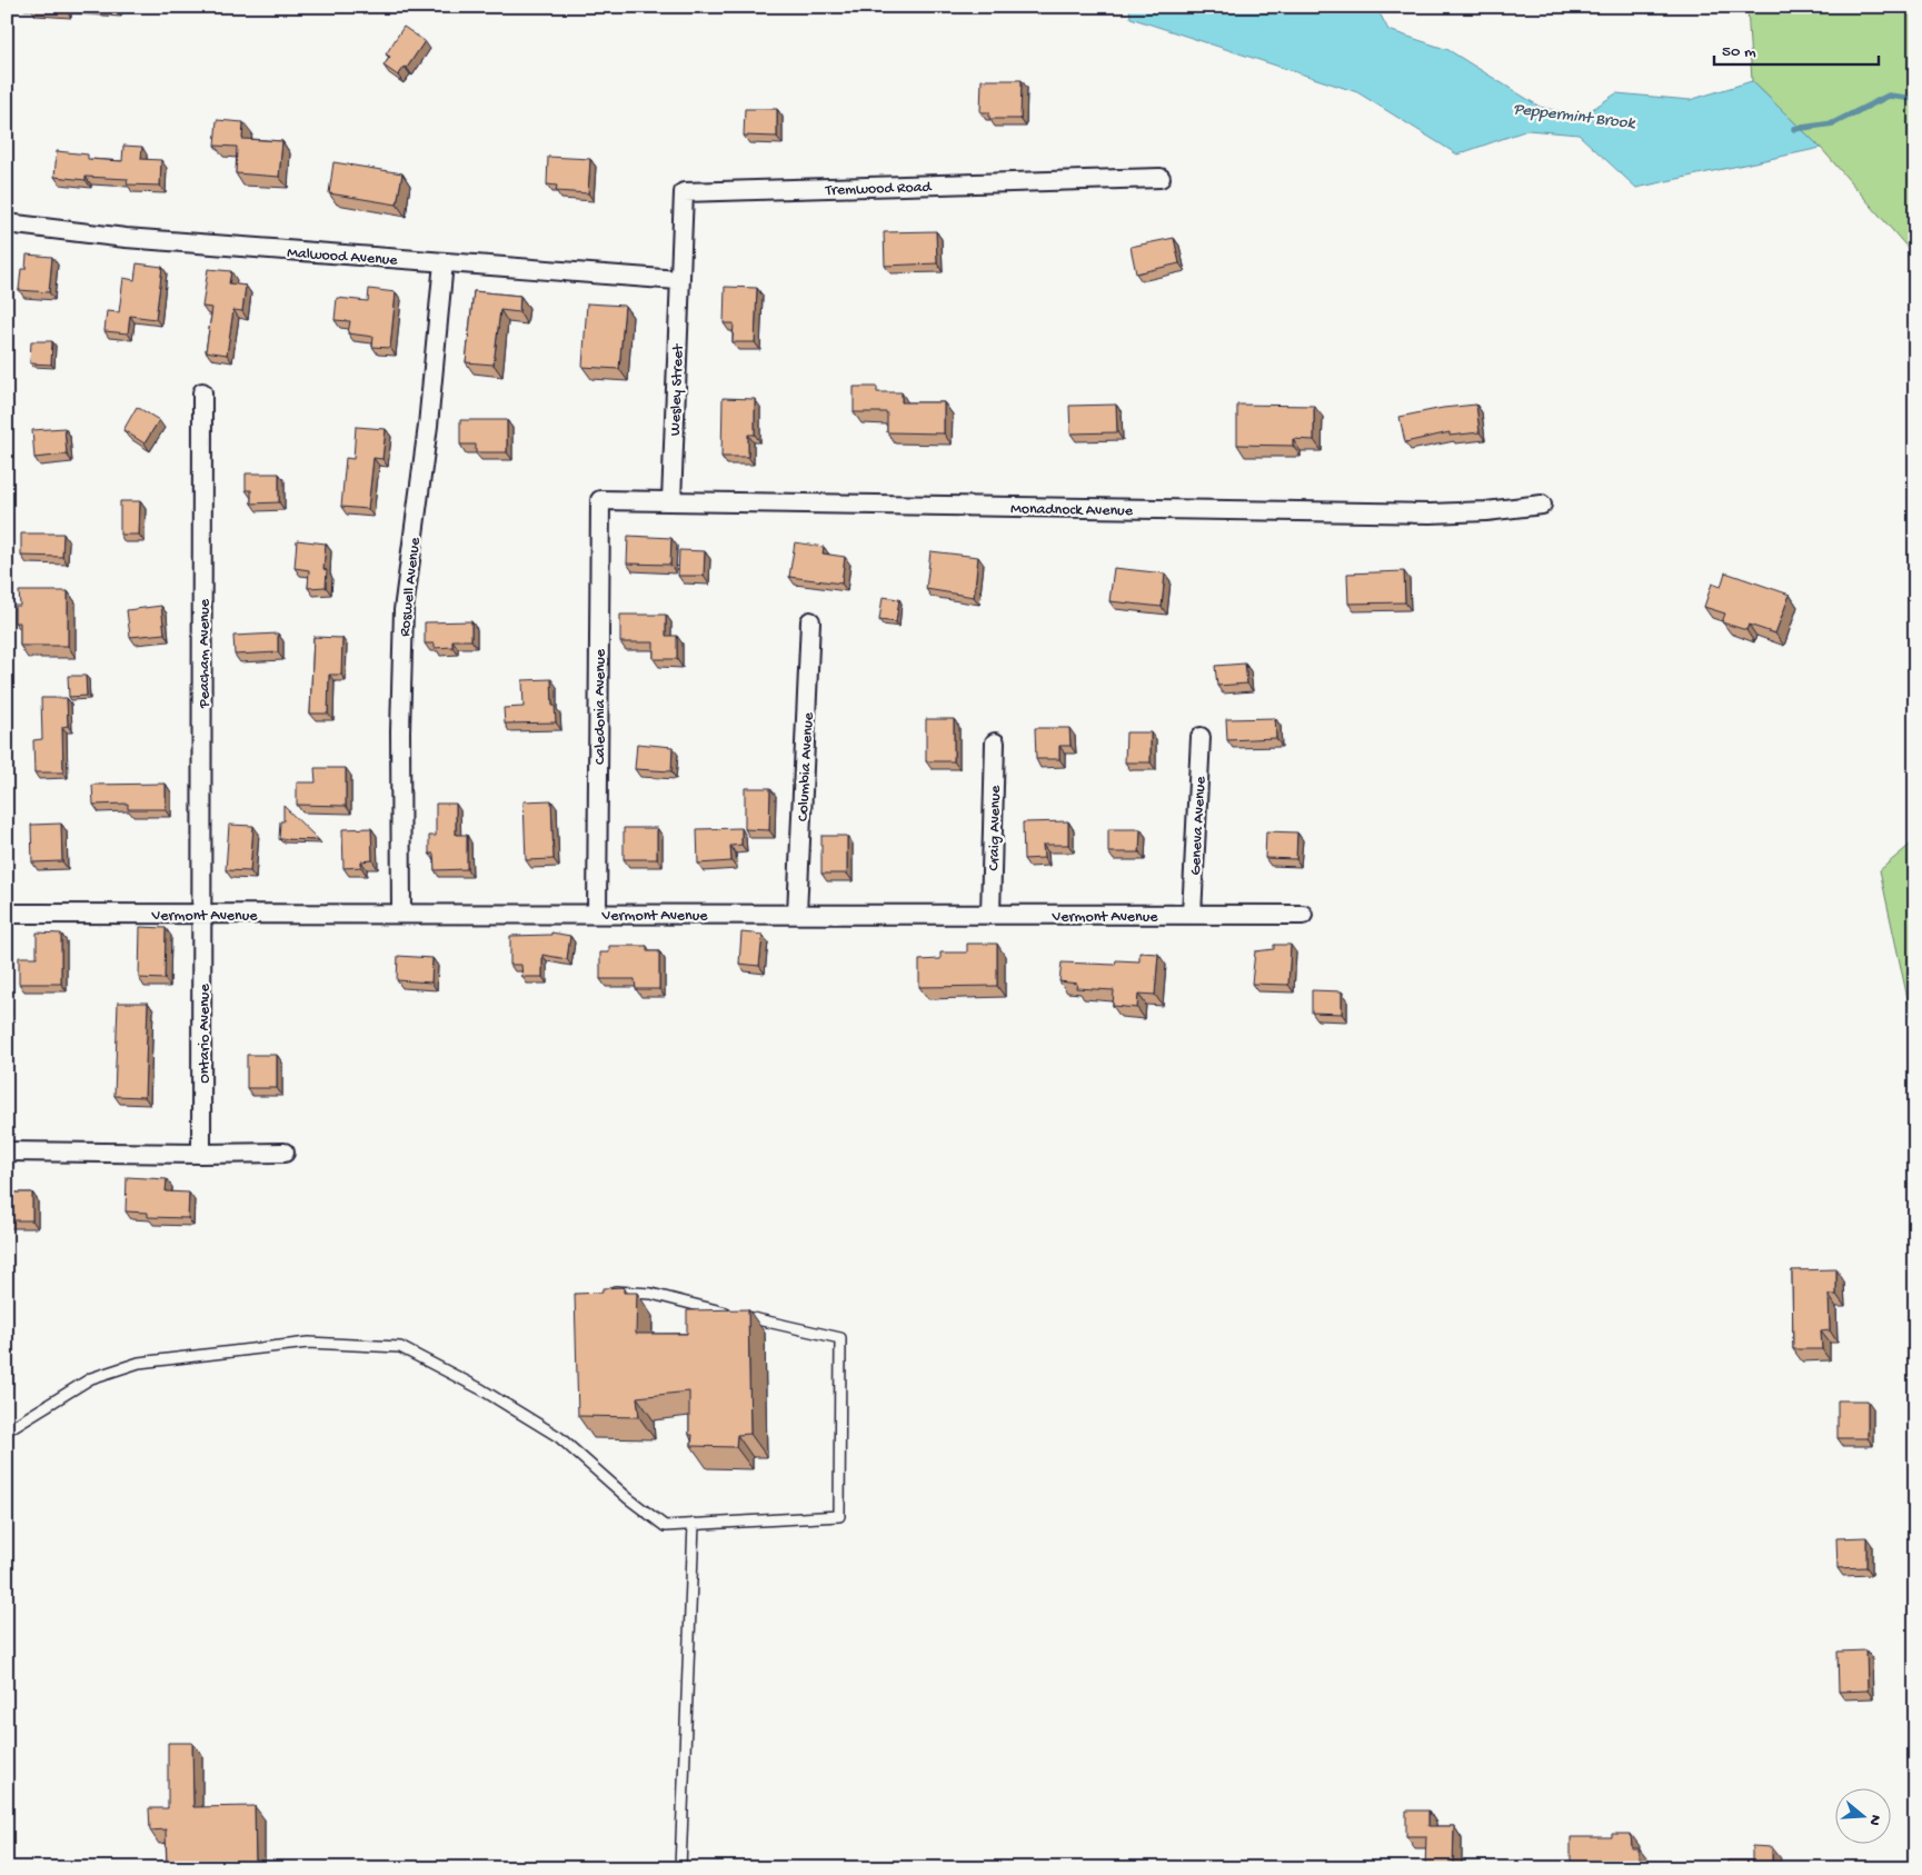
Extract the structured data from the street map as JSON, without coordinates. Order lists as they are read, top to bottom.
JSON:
{
  "streets": {
    "street": [
      "Tremwood Road",
      "Malwood Avenue",
      "Wesley Street",
      "Monadnock Avenue",
      "Roswell Avenue",
      "Peacham Avenue",
      "Caledonia Avenue",
      "Columbia Avenue",
      "Geneva Avenue",
      "Craig Avenue",
      "Vermont Avenue",
      "Ontario Avenue"
    ]
  },
  "crossings": [
    ["Tremwood Road", "Malwood Avenue"],
    ["Tremwood Road", "Wesley Street"],
    ["Malwood Avenue", "Wesley Street"],
    ["Malwood Avenue", "Roswell Avenue"],
    ["Wesley Street", "Monadnock Avenue"],
    ["Monadnock Avenue", "Caledonia Avenue"],
    ["Roswell Avenue", "Vermont Avenue"],
    ["Peacham Avenue", "Vermont Avenue"],
    ["Peacham Avenue", "Ontario Avenue"],
    ["Caledonia Avenue", "Vermont Avenue"],
    ["Columbia Avenue", "Vermont Avenue"],
    ["Geneva Avenue", "Vermont Avenue"],
    ["Craig Avenue", "Vermont Avenue"],
    ["Vermont Avenue", "Ontario Avenue"]
  ],
  "water": ["Peppermint Brook"],
  "scale_bar": "50 m",
  "north": "right"
}
